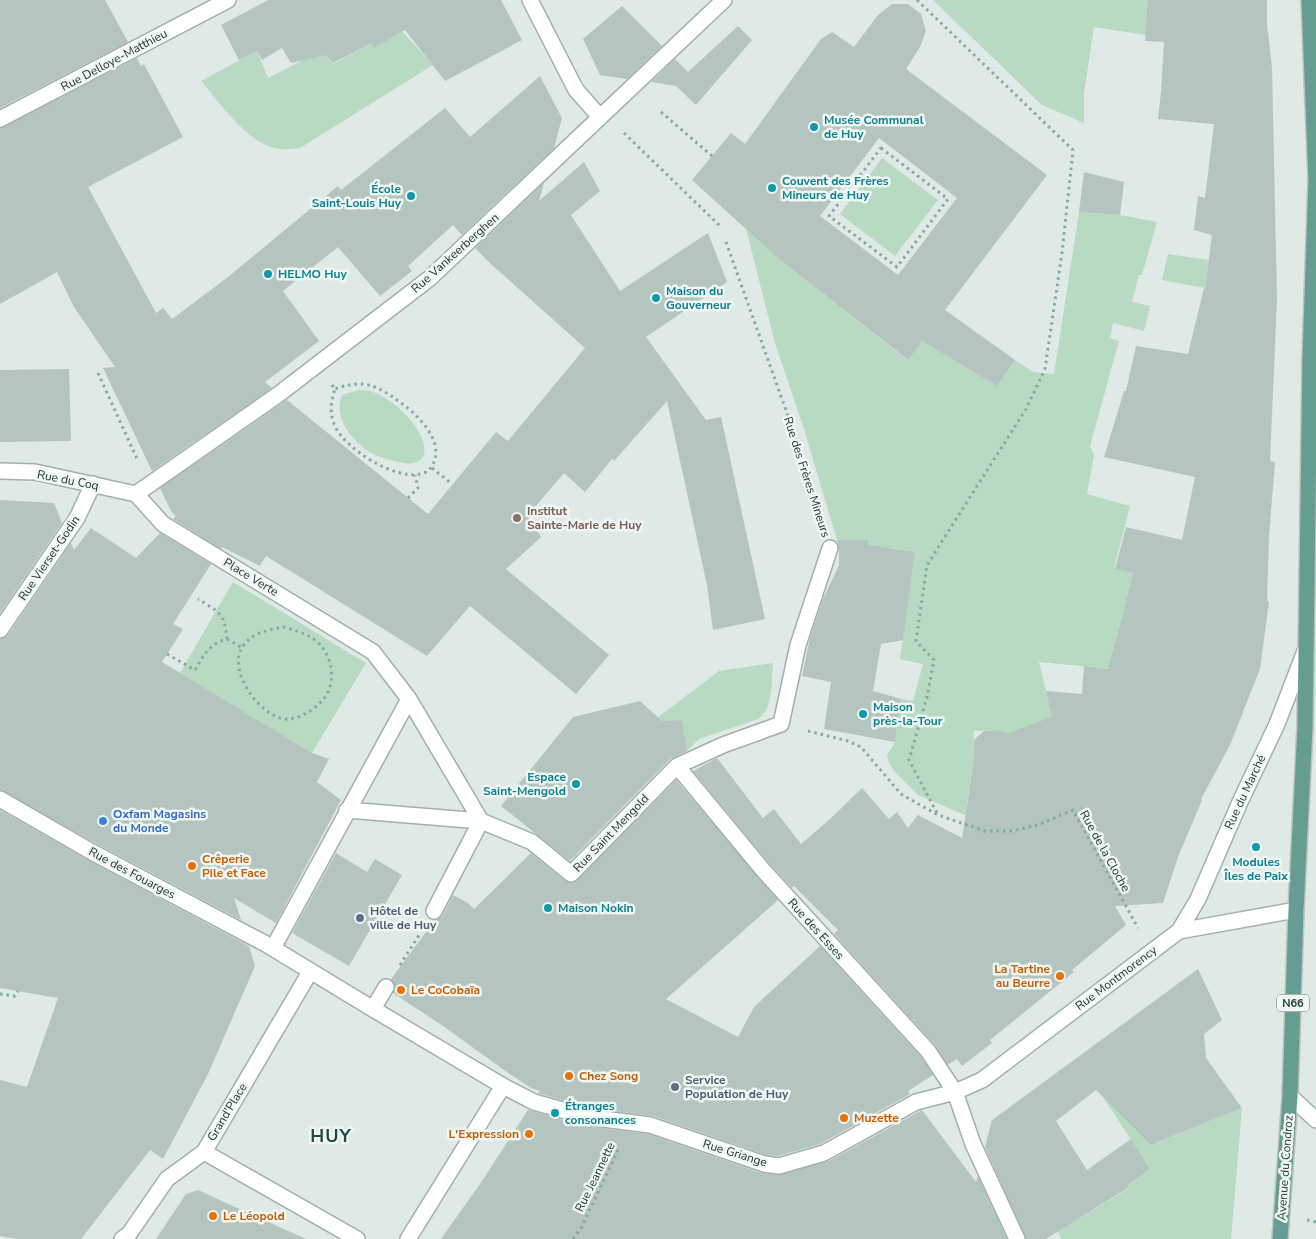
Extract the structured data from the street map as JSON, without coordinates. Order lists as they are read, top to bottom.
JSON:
{
  "streets": {
    "main road": ["Rue du Marché", "N66", "Avenue du Condroz"],
    "street": [
      "Rue Delloye-Matthieu",
      "Rue Vankeerberghen",
      "Rue des Frères Mineurs",
      "Rue du Coq",
      "Rue Vierset-Godin",
      "Place Verte",
      "Rue Saint Mengold",
      "Rue des Fouarges",
      "Rue des Esses",
      "Rue Montmorency",
      "Grand'Place",
      "Rue Griange"
    ],
    "path": ["Rue de la Cloche", "Rue Jeannette"]
  },
  "crossings": [
    ["Rue Vankeerberghen", "Rue du Coq"],
    ["Rue Vankeerberghen", "Place Verte"],
    ["Rue des Frères Mineurs", "Rue de la Cloche"],
    ["Rue du Coq", "Rue Vierset-Godin"],
    ["Rue du Coq", "Place Verte"],
    ["Place Verte", "Rue Saint Mengold"],
    ["Rue du Marché", "Rue Montmorency"],
    ["Rue du Marché", "N66"],
    ["Rue Saint Mengold", "Rue des Esses"],
    ["Rue de la Cloche", "Rue Montmorency"],
    ["Rue des Esses", "Rue Montmorency"],
    ["Rue des Esses", "Rue Griange"],
    ["Rue Montmorency", "N66"],
    ["Rue Montmorency", "Rue Griange"],
    ["N66", "Avenue du Condroz"],
    ["Rue Griange", "Rue Jeannette"]
  ],
  "districts": ["HUY"],
  "places": [
    "Musée Communal de Huy",
    "Couvent des Frères Mineurs de Huy",
    "École Saint-Louis Huy",
    "HELMO Huy",
    "Maison du Gouverneur",
    "Institut Sainte-Marie de Huy",
    "Maison près-la-Tour",
    "Espace Saint-Mengold",
    "Oxfam Magasins du Monde",
    "Modules Îles de Paix",
    "Crêperie Pile et Face",
    "Maison Nokin",
    "Hôtel de ville de Huy",
    "La Tartine au Beurre",
    "Le CoCobaïa",
    "Chez Song",
    "Service Population de Huy",
    "Étranges consonances",
    "Muzette",
    "L'Expression",
    "Le Léopold"
  ]
}
